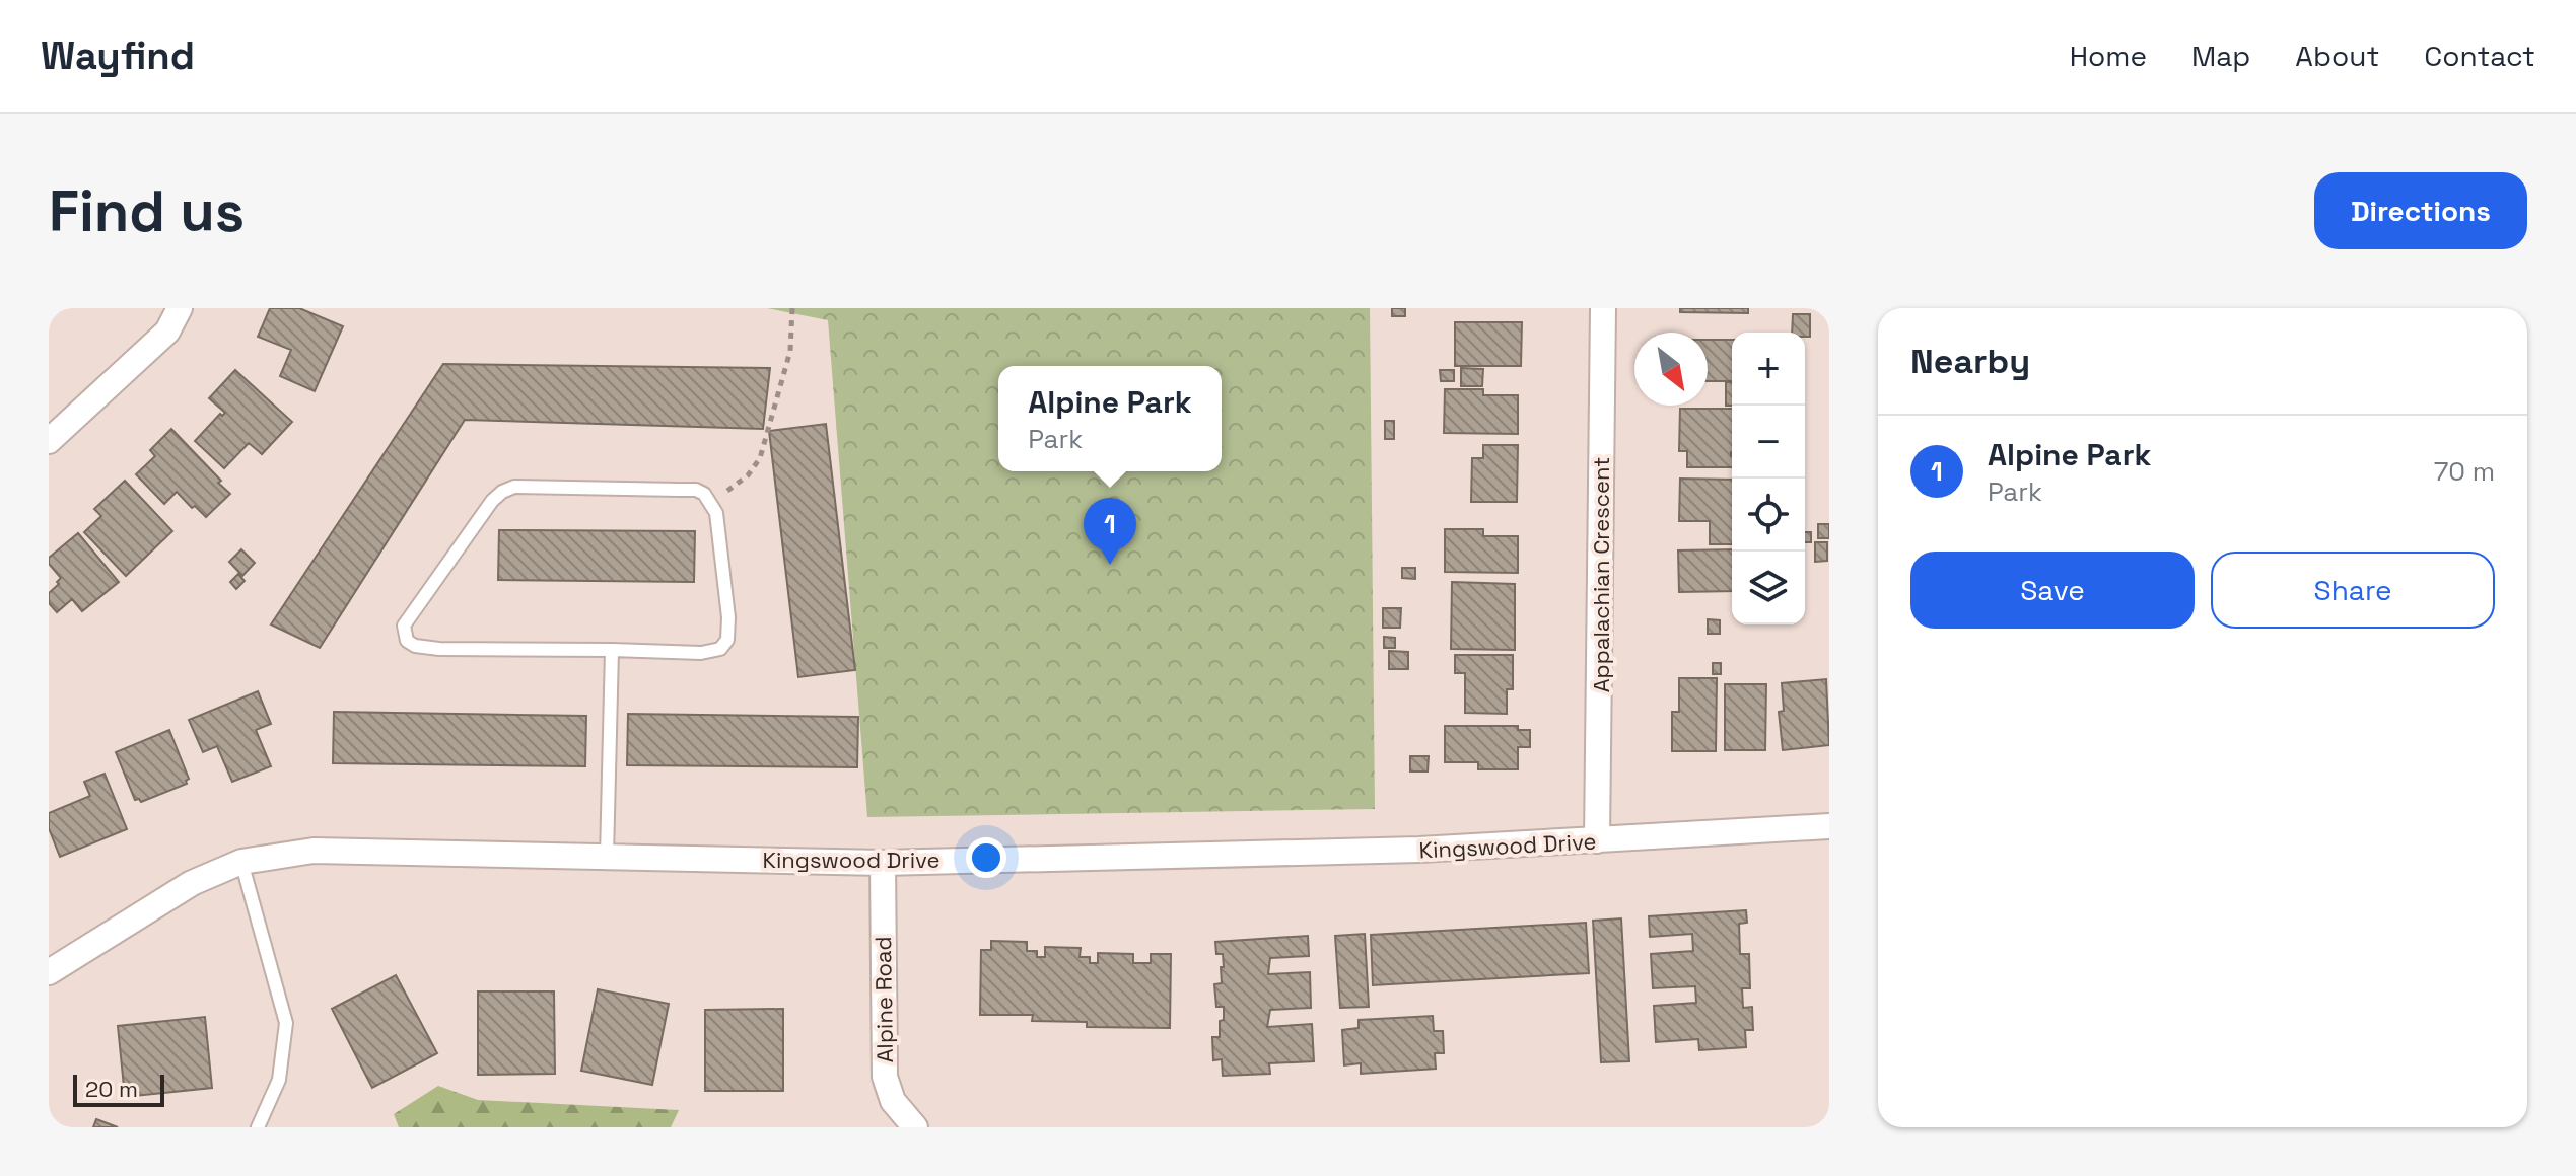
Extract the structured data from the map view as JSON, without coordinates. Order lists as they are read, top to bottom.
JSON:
{
  "streets": {
    "street": ["Appalachian Crescent", "Kingswood Drive", "Alpine Road"]
  },
  "crossings": [
    ["Appalachian Crescent", "Kingswood Drive"],
    ["Kingswood Drive", "Alpine Road"]
  ],
  "scale_bar": "20 m",
  "north": "bottom right",
  "page": {
    "header": "Wayfind",
    "nav": [
      "Home",
      "Map",
      "About",
      "Contact"
    ],
    "buttons": [
      "Directions",
      ["Save", "Share"]
    ],
    "title": "Find us",
    "heading": "Nearby",
    "map_buttons": ["+", "−"],
    "popup": ["Alpine Park", "Park"],
    "list": [
      {
        "mark": "1",
        "name": "Alpine Park",
        "note": "Park",
        "value": "70 m"
      }
    ],
    "pins": "1",
    "scale": "20 m"
  }
}
